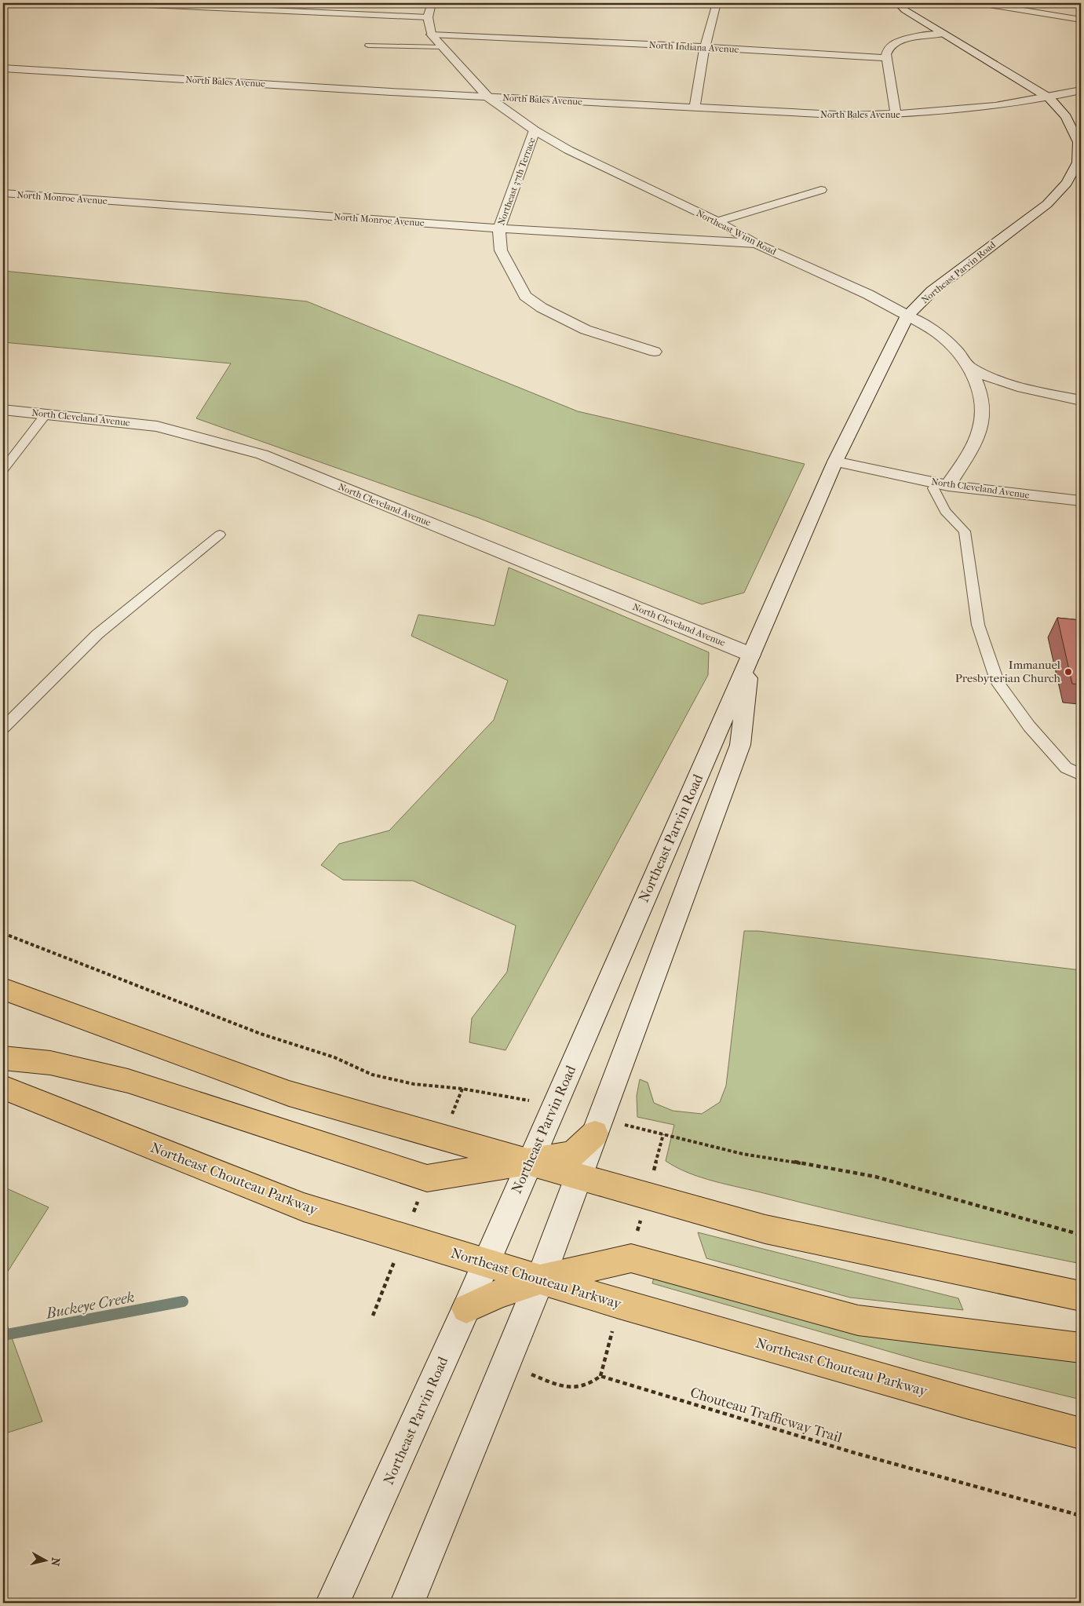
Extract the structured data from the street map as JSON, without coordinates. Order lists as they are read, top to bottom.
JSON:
{
  "streets": {
    "main road": ["Northeast Chouteau Parkway"],
    "street": [
      "North Indiana Avenue",
      "North Bales Avenue",
      "Northeast 37th Terrace",
      "North Monroe Avenue",
      "Northeast Winn Road",
      "Northeast Parvin Road",
      "North Cleveland Avenue"
    ],
    "path": ["Chouteau Trafficway Trail"]
  },
  "crossings": [
    ["North Indiana Avenue", "Northeast Winn Road"],
    ["North Bales Avenue", "Northeast Winn Road"],
    ["North Bales Avenue", "Northeast Parvin Road"],
    ["Northeast 37th Terrace", "North Monroe Avenue"],
    ["Northeast 37th Terrace", "Northeast Winn Road"],
    ["North Monroe Avenue", "Northeast Winn Road"],
    ["Northeast Winn Road", "Northeast Parvin Road"],
    ["Northeast Winn Road", "North Cleveland Avenue"],
    ["Northeast Parvin Road", "North Cleveland Avenue"],
    ["Northeast Parvin Road", "Northeast Chouteau Parkway"],
    ["Northeast Parvin Road", "Chouteau Trafficway Trail"]
  ],
  "water": ["Buckeye Creek"],
  "places": ["Immanuel Presbyterian Church"],
  "north": "right"
}
